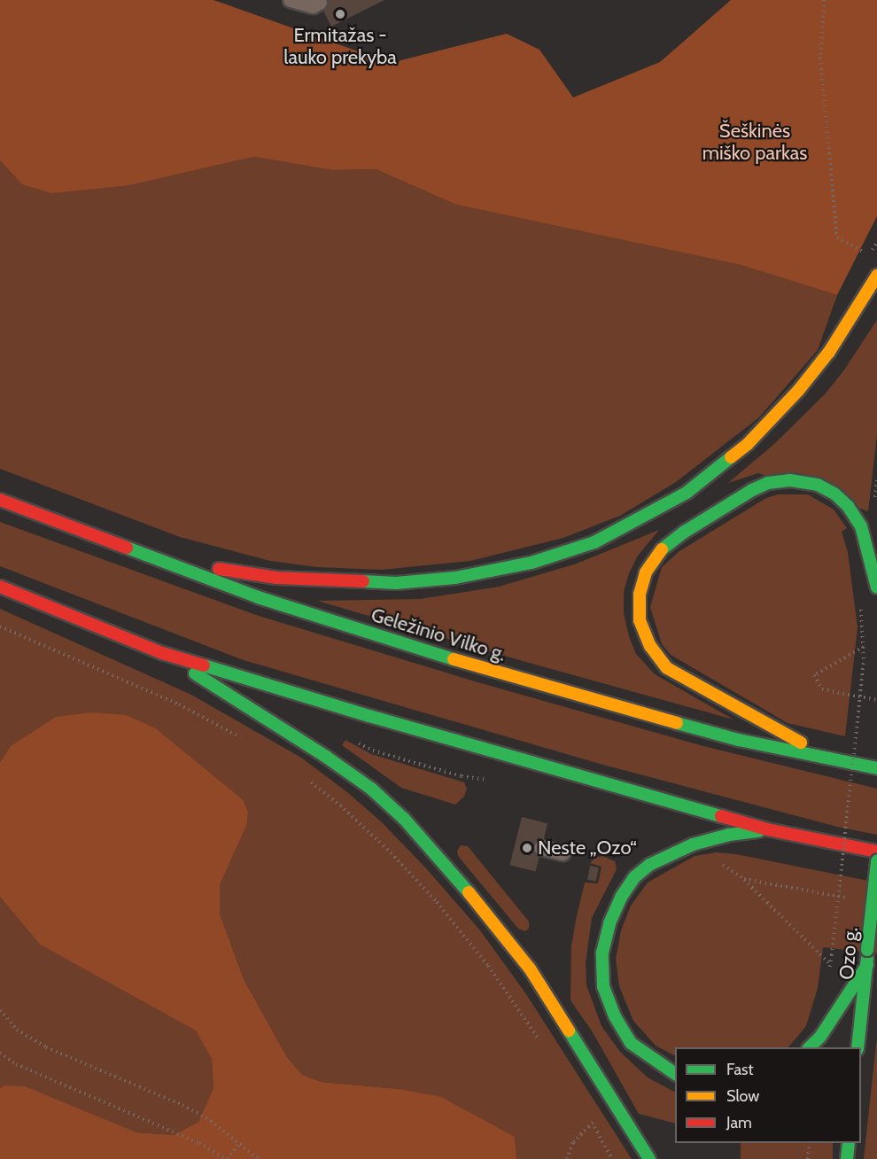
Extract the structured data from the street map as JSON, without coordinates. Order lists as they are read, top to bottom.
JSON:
{
  "streets": {
    "main road": ["Geležinio Vilko g.", "Ozo g."]
  },
  "parks": ["Šeškinės miško parkas"],
  "places": ["Ermitažas - lauko prekyba", "Neste „Ozo“"],
  "legend": ["Fast", "Slow", "Jam"]
}
